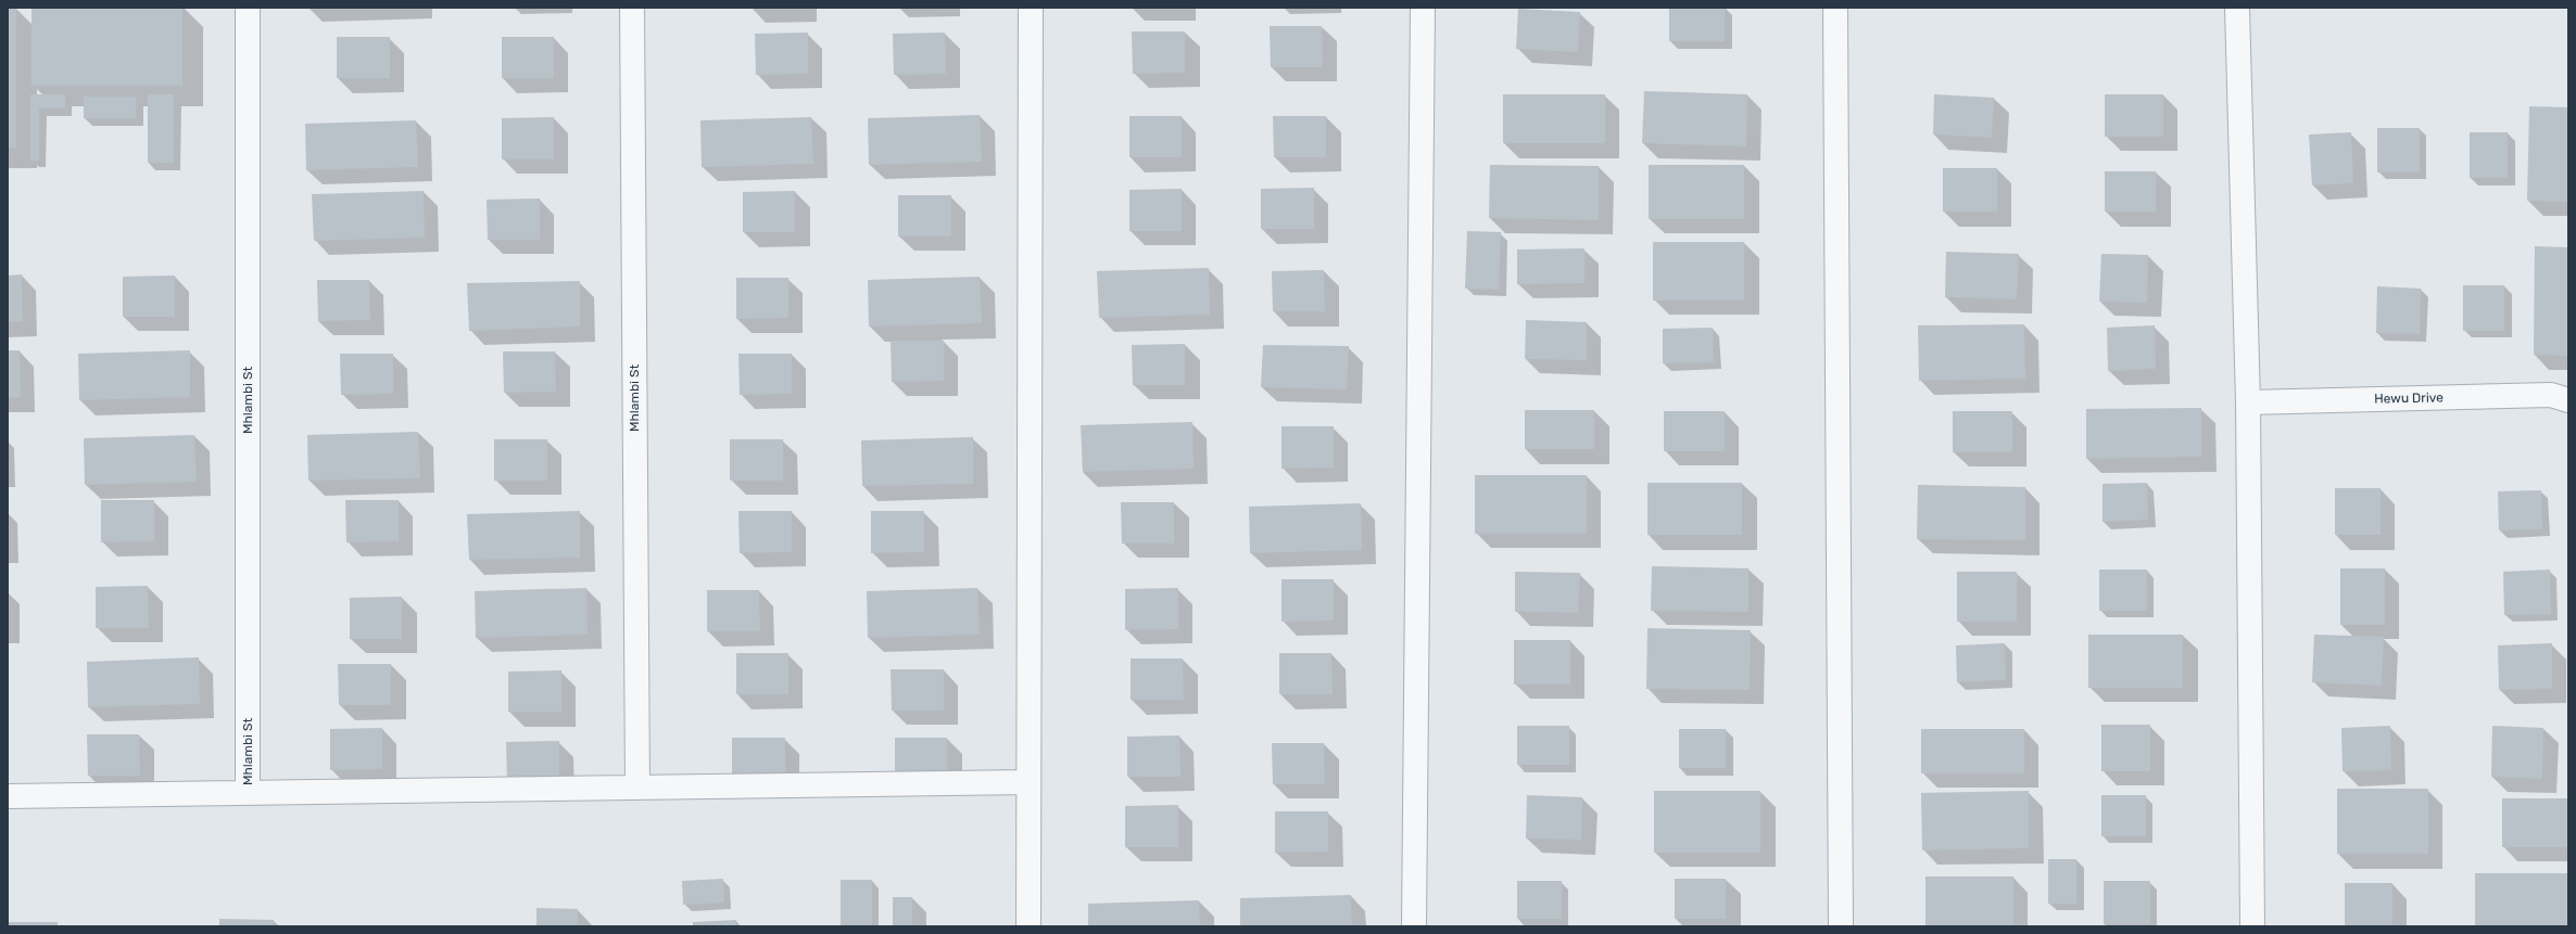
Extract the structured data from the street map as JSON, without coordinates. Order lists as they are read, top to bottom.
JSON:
{
  "streets": {
    "street": ["Mhlambi St", "Hewu Drive"]
  }
}
